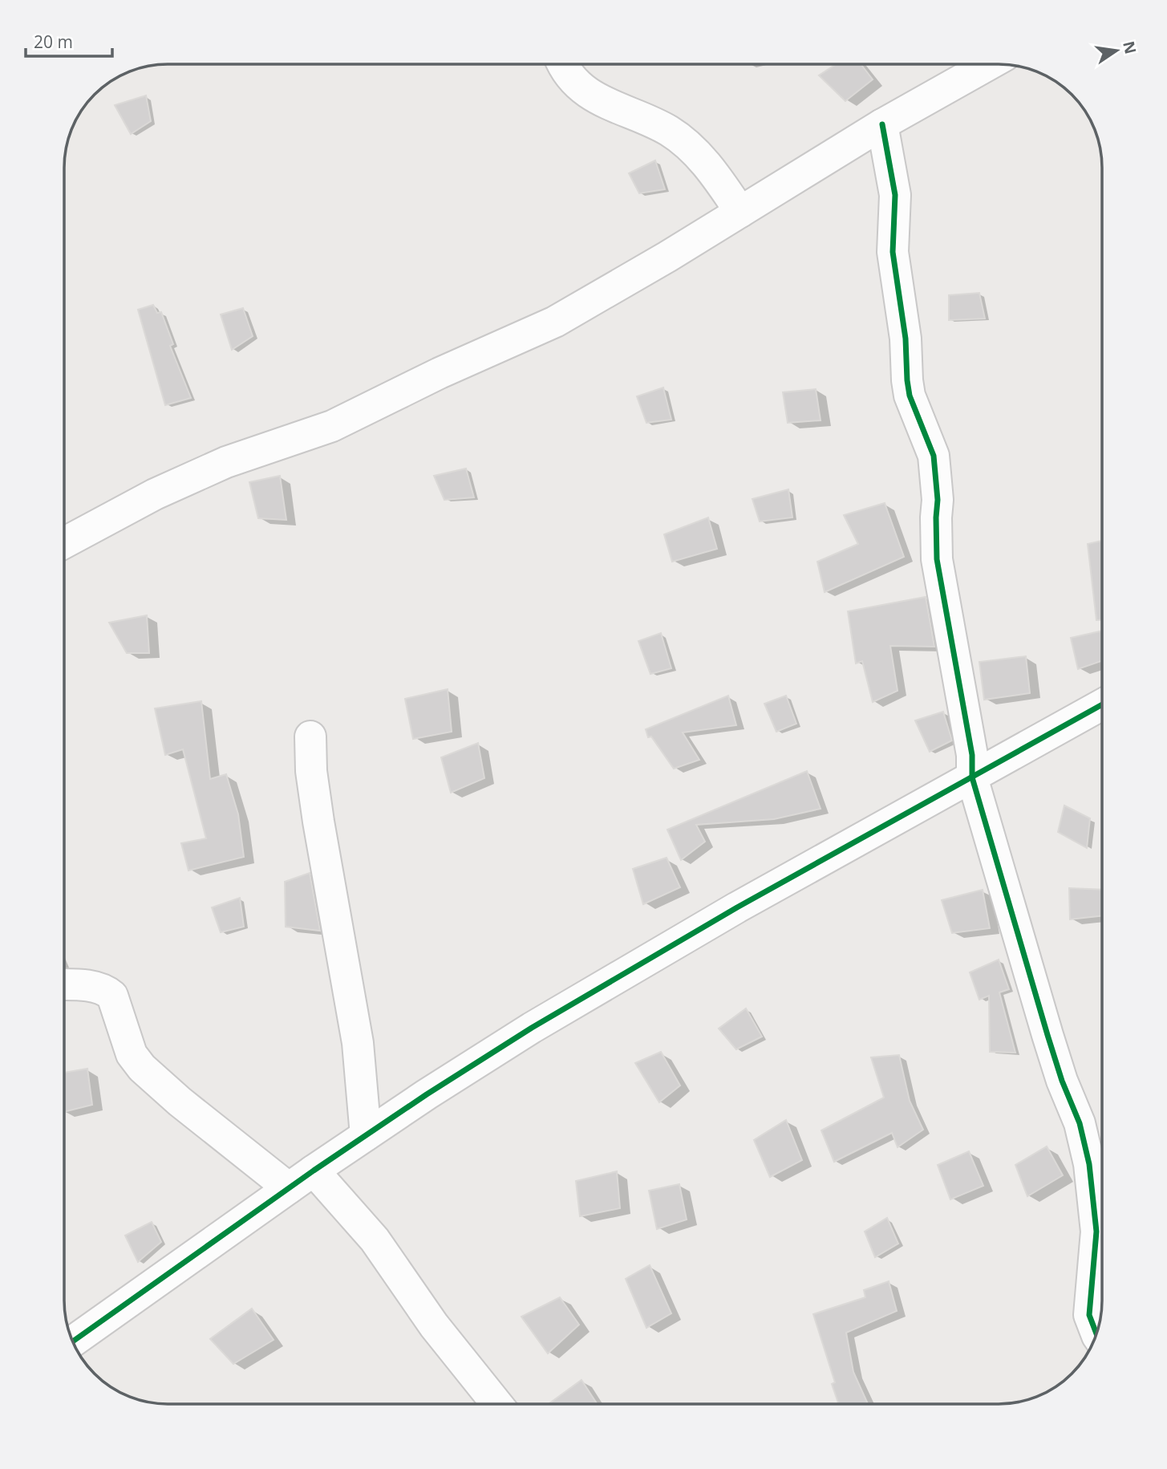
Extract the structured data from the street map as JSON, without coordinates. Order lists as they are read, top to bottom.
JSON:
{
  "scale_bar": "20 m",
  "north": "right"
}
